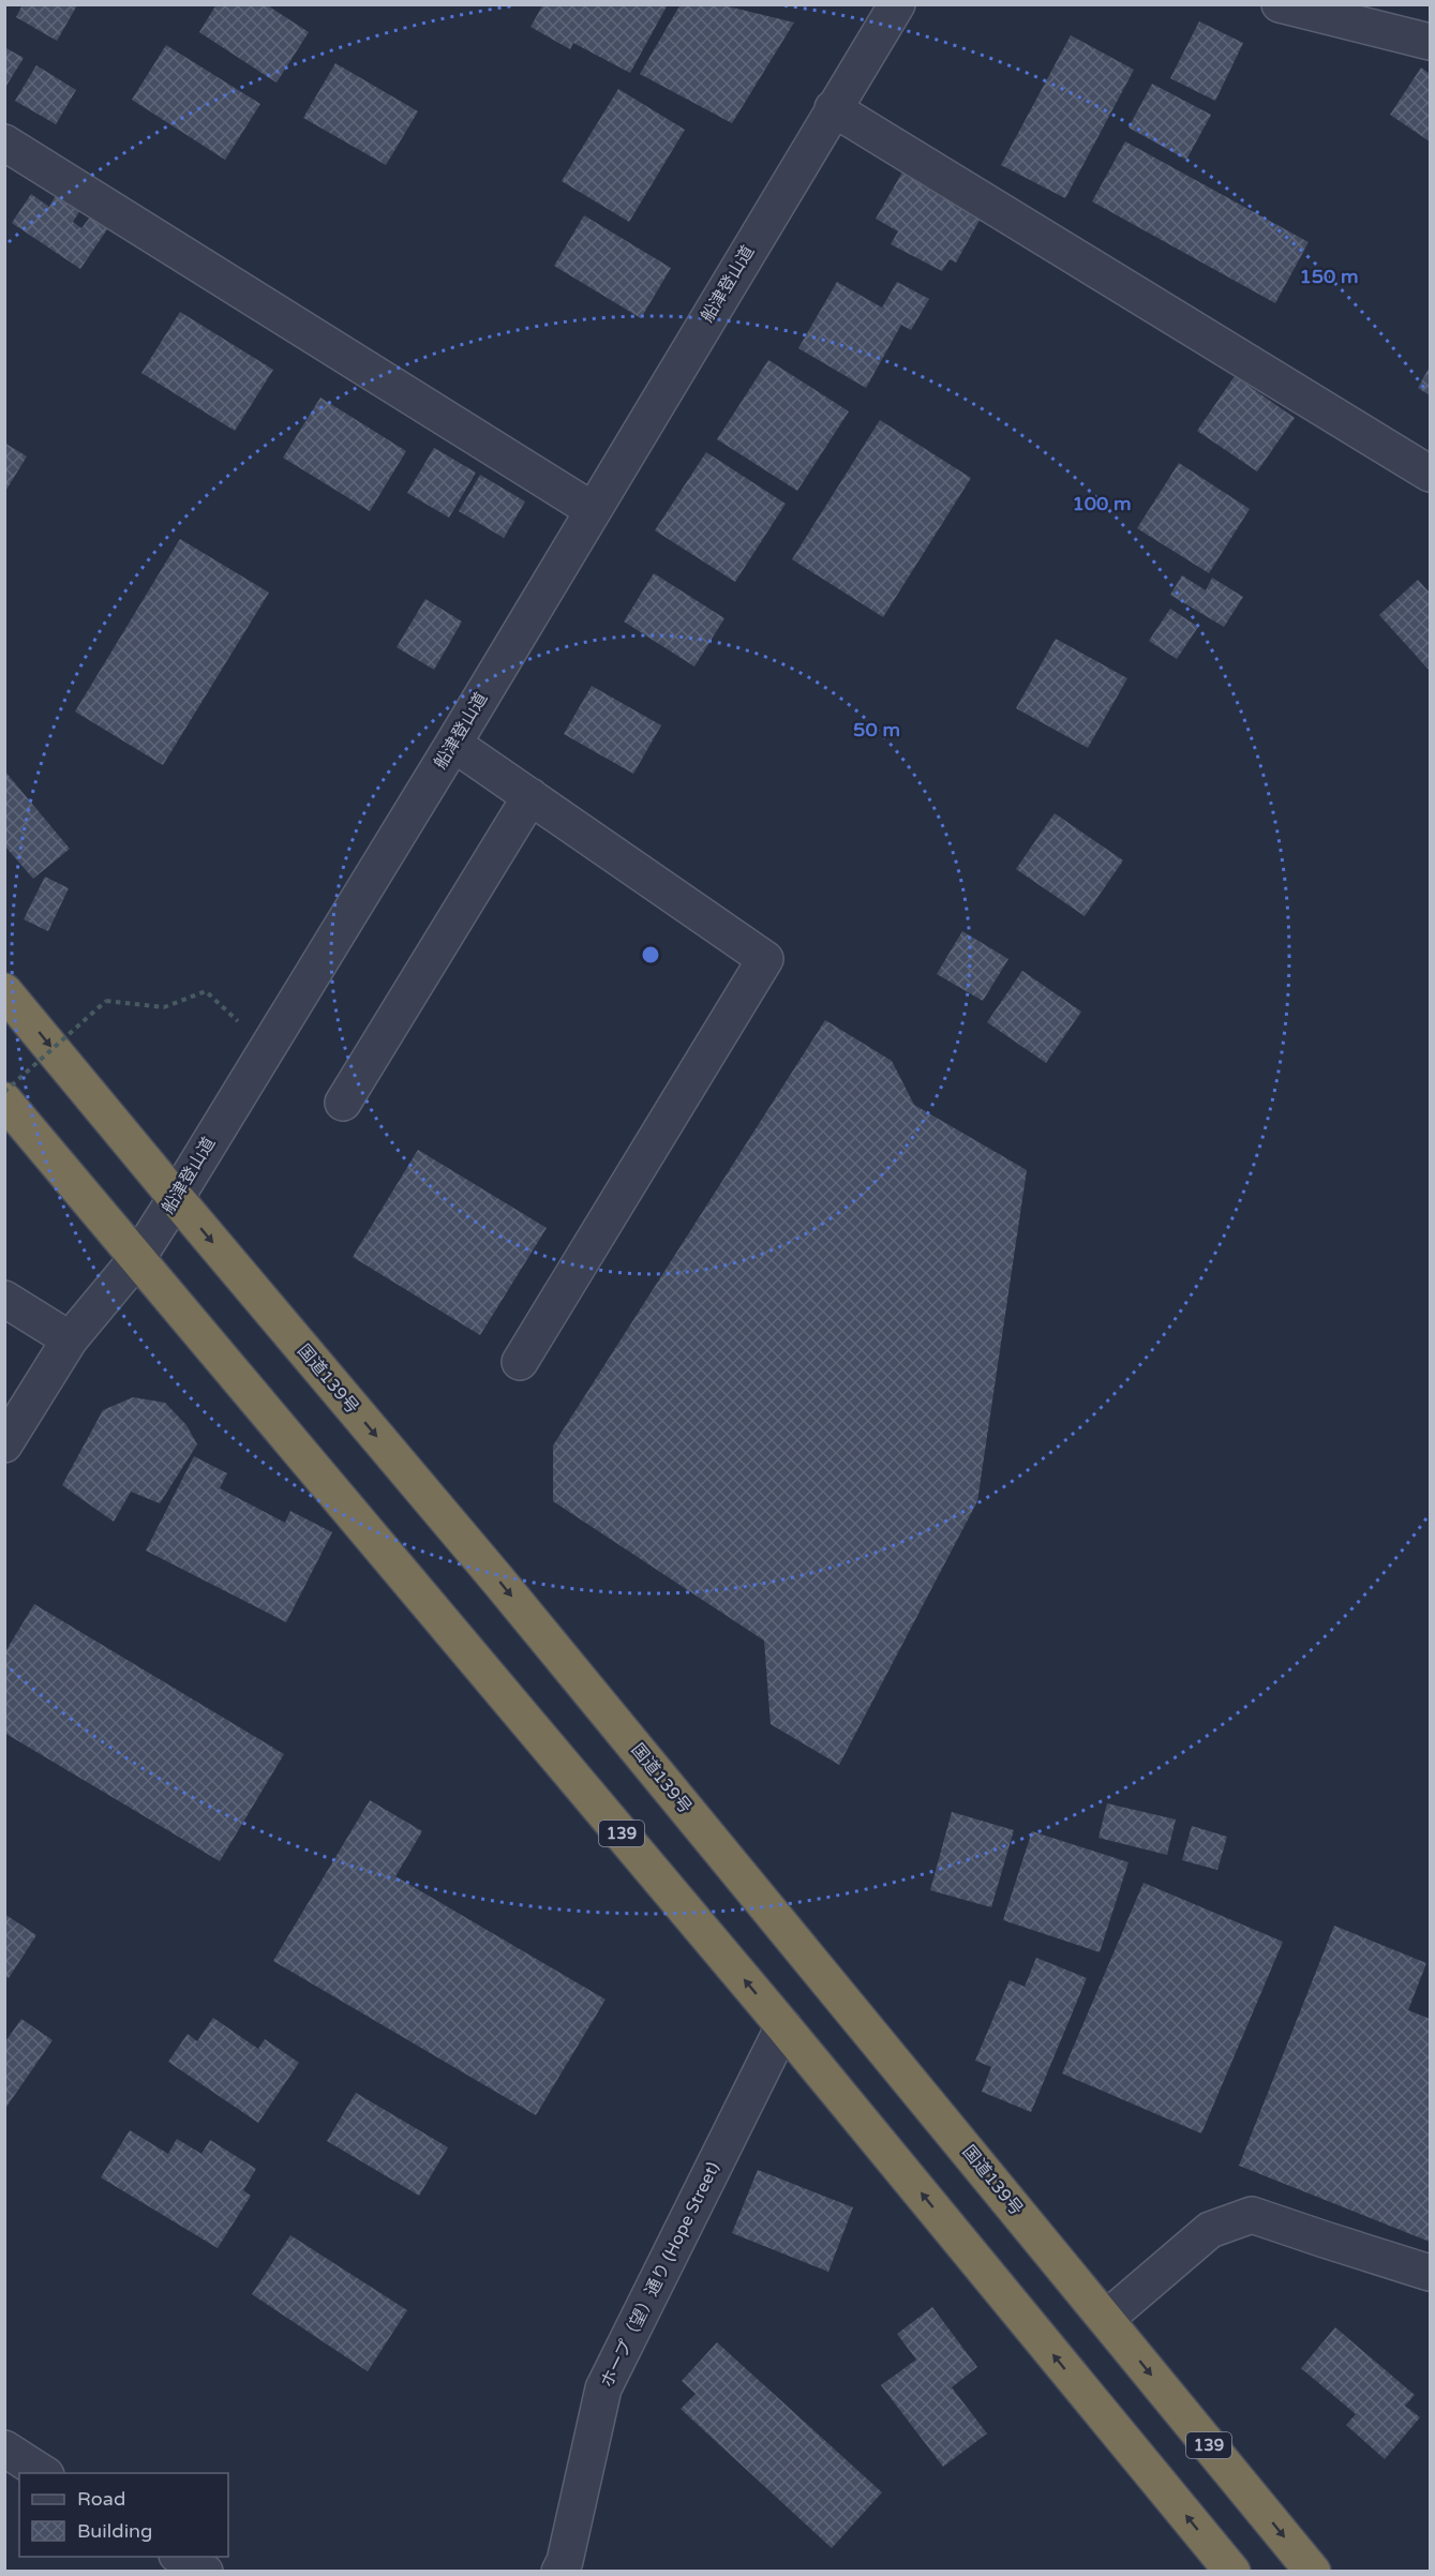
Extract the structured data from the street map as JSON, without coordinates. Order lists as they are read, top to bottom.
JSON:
{
  "streets": {
    "highway": ["国道139号", "139"],
    "street": ["船津登山道", "ホープ（望）通り (Hope Street)"]
  },
  "crossings": [
    ["船津登山道", "国道139号"],
    ["船津登山道", "139"],
    ["139", "ホープ（望）通り (Hope Street)"]
  ],
  "legend": ["Road", "Building"],
  "rings": ["150 m", "100 m", "50 m"]
}
